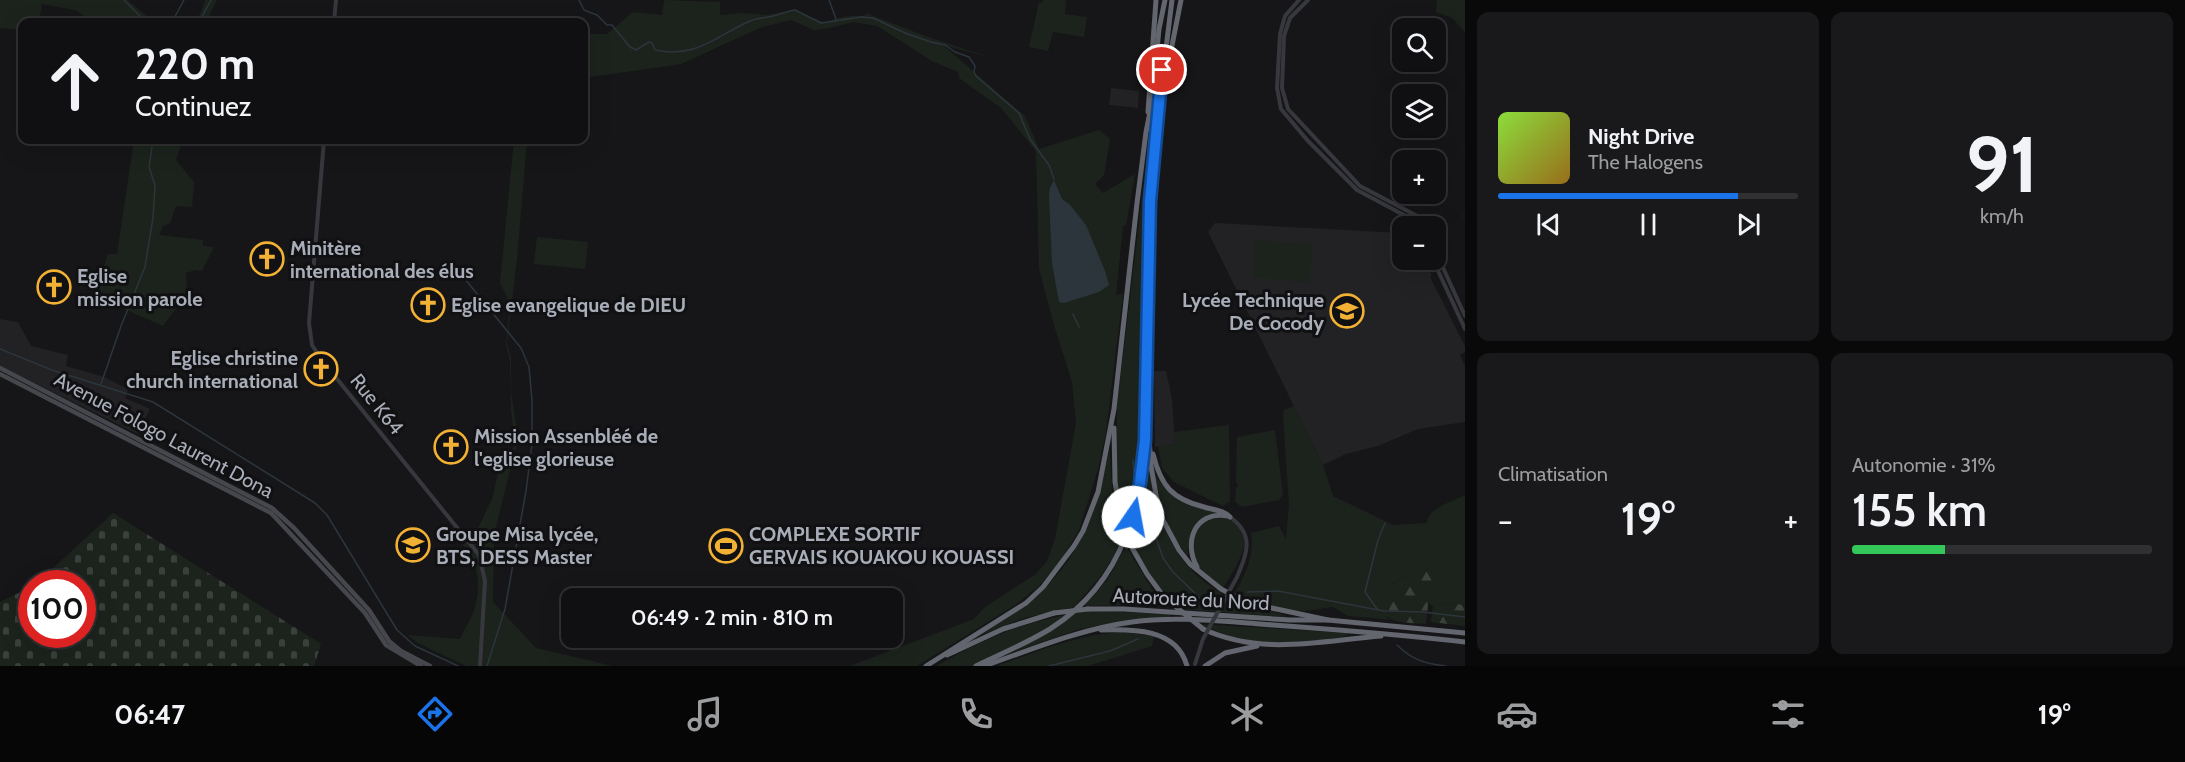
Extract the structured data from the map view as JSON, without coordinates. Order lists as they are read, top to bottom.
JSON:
{
  "streets": {
    "highway": ["Autoroute du Nord"],
    "main road": ["Avenue Fologo Laurent Dona"],
    "street": ["Rue K64"]
  },
  "places": {
    "church": [
      "Minitère international des élus",
      "Eglise mission parole",
      "Eglise evangelique de DIEU",
      "Eglise christine church international",
      "Mission Assenbléé de l'eglise glorieuse"
    ],
    "school or university": ["Lycée Technique De Cocody", "Groupe Misa lycée, BTS, DESS Master"],
    "sports": ["COMPLEXE SORTIF GERVAIS KOUAKOU KOUASSI"]
  },
  "page": {
    "tile": [
      ["91", "km/h"],
      "Climatisation",
      ["Autonomie · 31%", "155 km"]
    ],
    "map_buttons": ["+", "−"],
    "turn": ["220 m", "Continuez"],
    "song": ["Night Drive", "The Halogens"],
    "heat": ["−", "19°", "+"],
    "limit": "100",
    "trip": "06:49 · 2 min · 810 m",
    "tabs": ["06:47", "19°"]
  }
}
